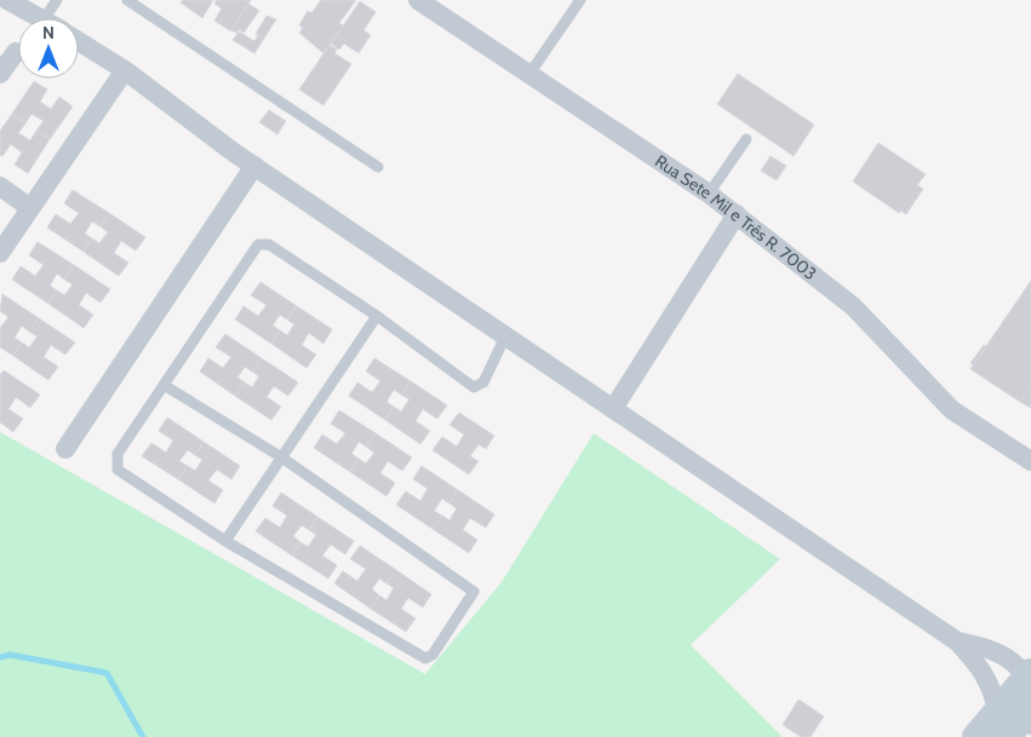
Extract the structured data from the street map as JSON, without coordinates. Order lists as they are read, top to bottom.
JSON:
{
  "streets": {
    "street": ["Rua Sete Mil e Três R. 7003"]
  },
  "north": "top"
}
